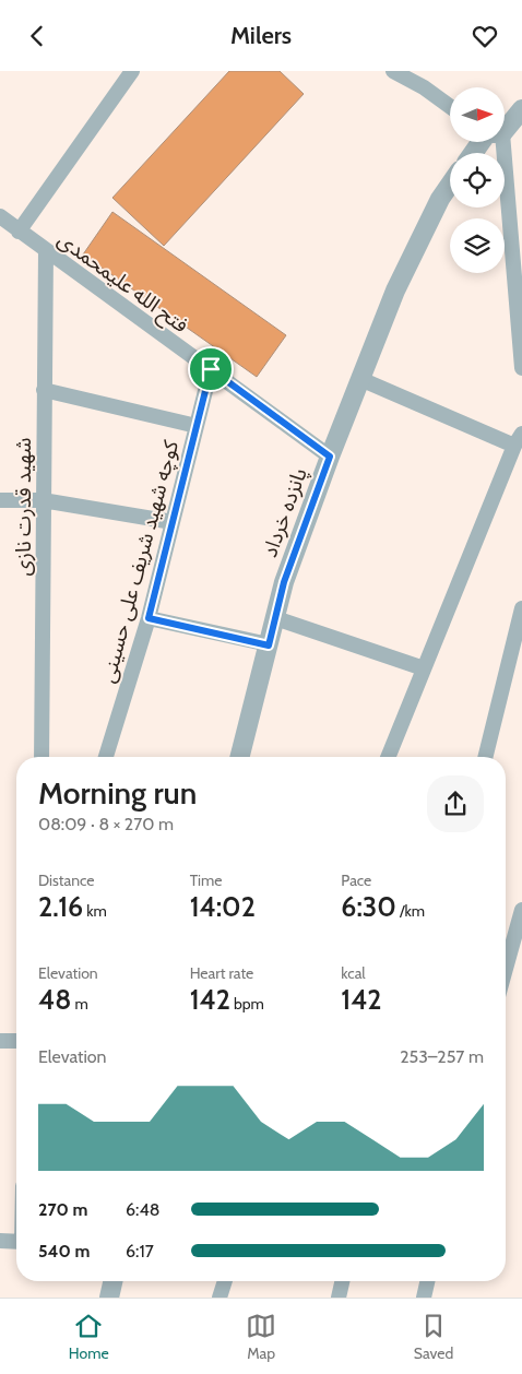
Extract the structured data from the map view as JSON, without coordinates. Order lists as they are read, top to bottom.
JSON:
{
  "streets": {
    "street": [
      "فتح الله علیمحمدی",
      "شهید قدرت نازی",
      "پانزده خرداد",
      "کوچه شهید شریف علی حسینی"
    ]
  },
  "crossings": [
    ["فتح الله علیمحمدی", "شهید قدرت نازی"],
    ["فتح الله علیمحمدی", "پانزده خرداد"],
    ["فتح الله علیمحمدی", "کوچه شهید شریف علی حسینی"]
  ],
  "north": "right",
  "page": {
    "header": "Milers",
    "heading": ["Morning run", "08:09 · 8 × 270 m"],
    "stats": [
      ["Distance", "2.16 km"],
      ["Time", "14:02"],
      ["Pace", "6:30 /km"],
      ["Elevation", "48 m"],
      ["Heart rate", "142 bpm"],
      ["kcal", "142"]
    ],
    "chart": ["Elevation", "253–257 m"],
    "list": [
      {
        "name": "270 m",
        "note": "6:48"
      },
      {
        "name": "540 m",
        "note": "6:17"
      }
    ],
    "tabs": ["Home", "Map", "Saved"]
  }
}
